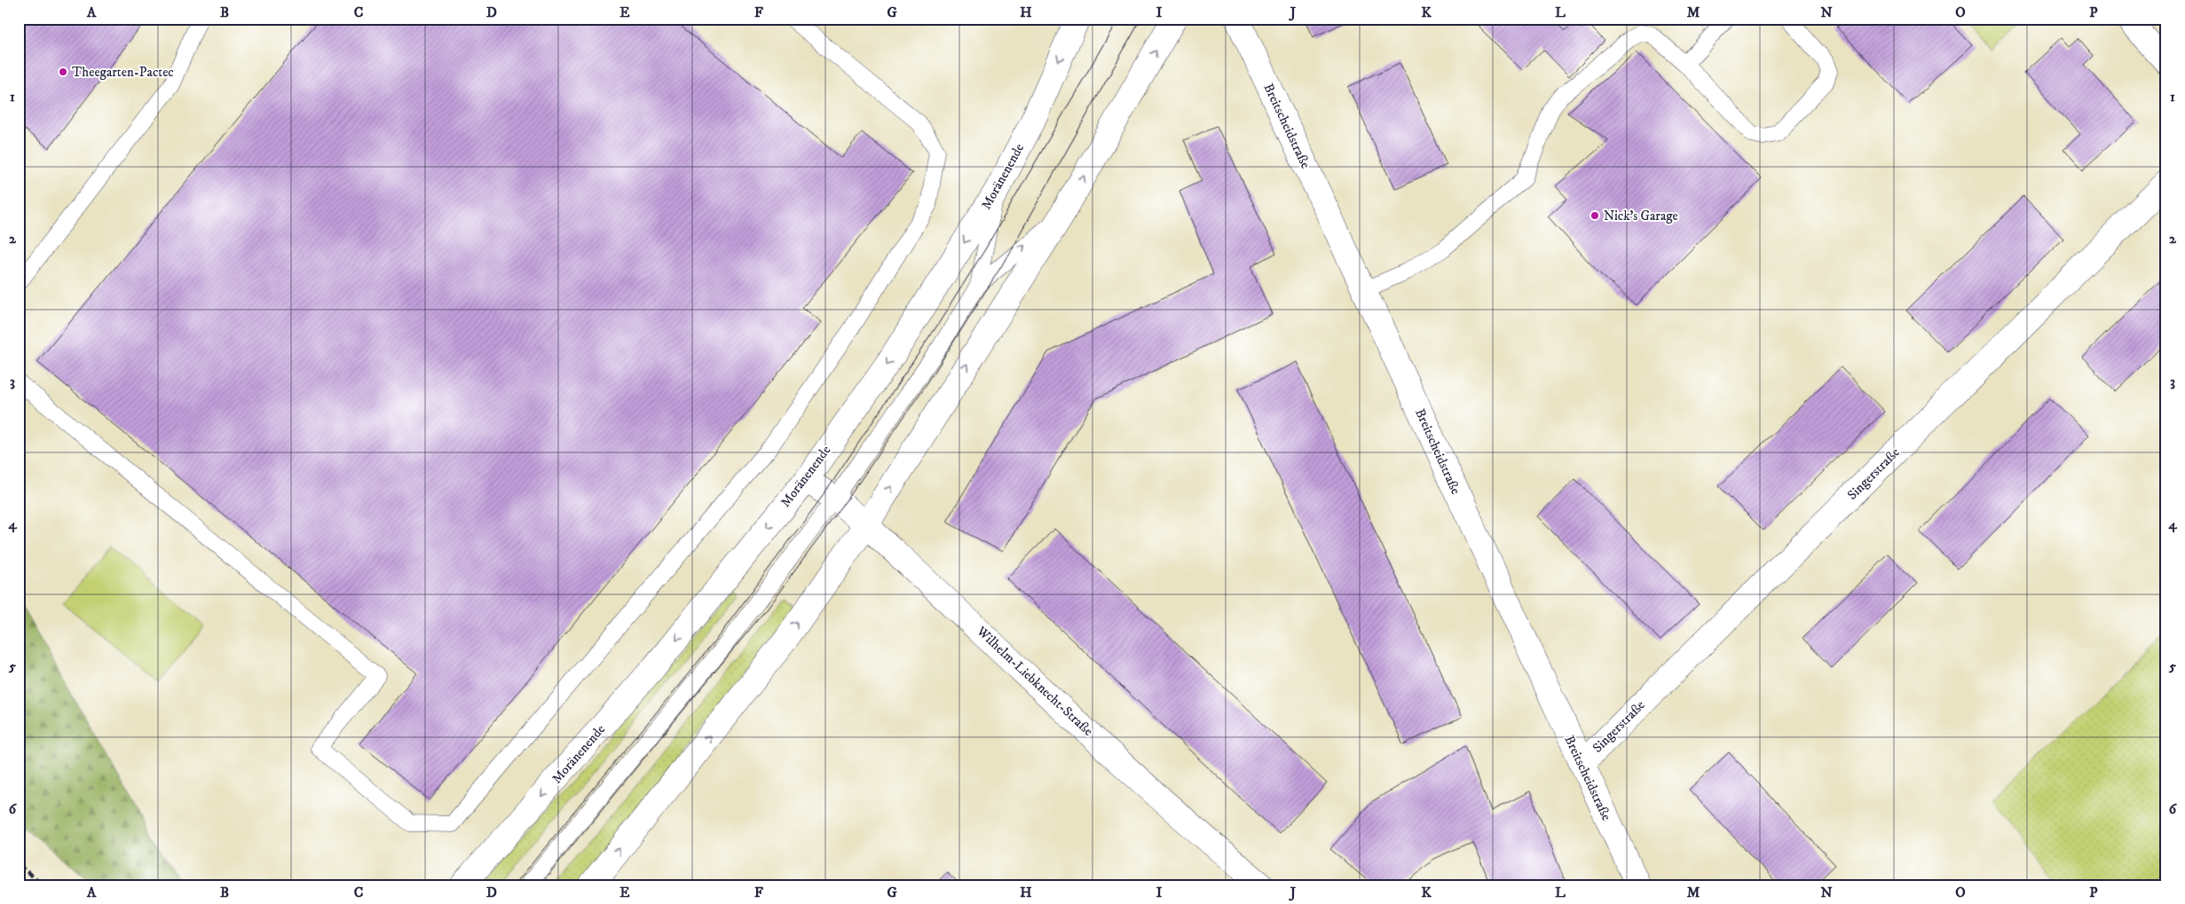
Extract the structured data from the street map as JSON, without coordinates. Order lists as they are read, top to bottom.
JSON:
{
  "streets": {
    "street": [
      "Breitscheidstraße",
      "Moränenende",
      "Singerstraße",
      "Wilhelm-Liebknecht-Straße"
    ]
  },
  "crossings": [
    ["Breitscheidstraße", "Singerstraße"],
    ["Moränenende", "Wilhelm-Liebknecht-Straße"]
  ],
  "places": ["Theegarten-Pactec", "Nick's Garage"],
  "grid": {
    "columns": [
      "A",
      "B",
      "C",
      "D",
      "E",
      "F",
      "G",
      "H",
      "I",
      "J",
      "K",
      "L",
      "M",
      "N",
      "O",
      "P"
    ],
    "rows": [
      "1",
      "2",
      "3",
      "4",
      "5",
      "6"
    ]
  }
}
